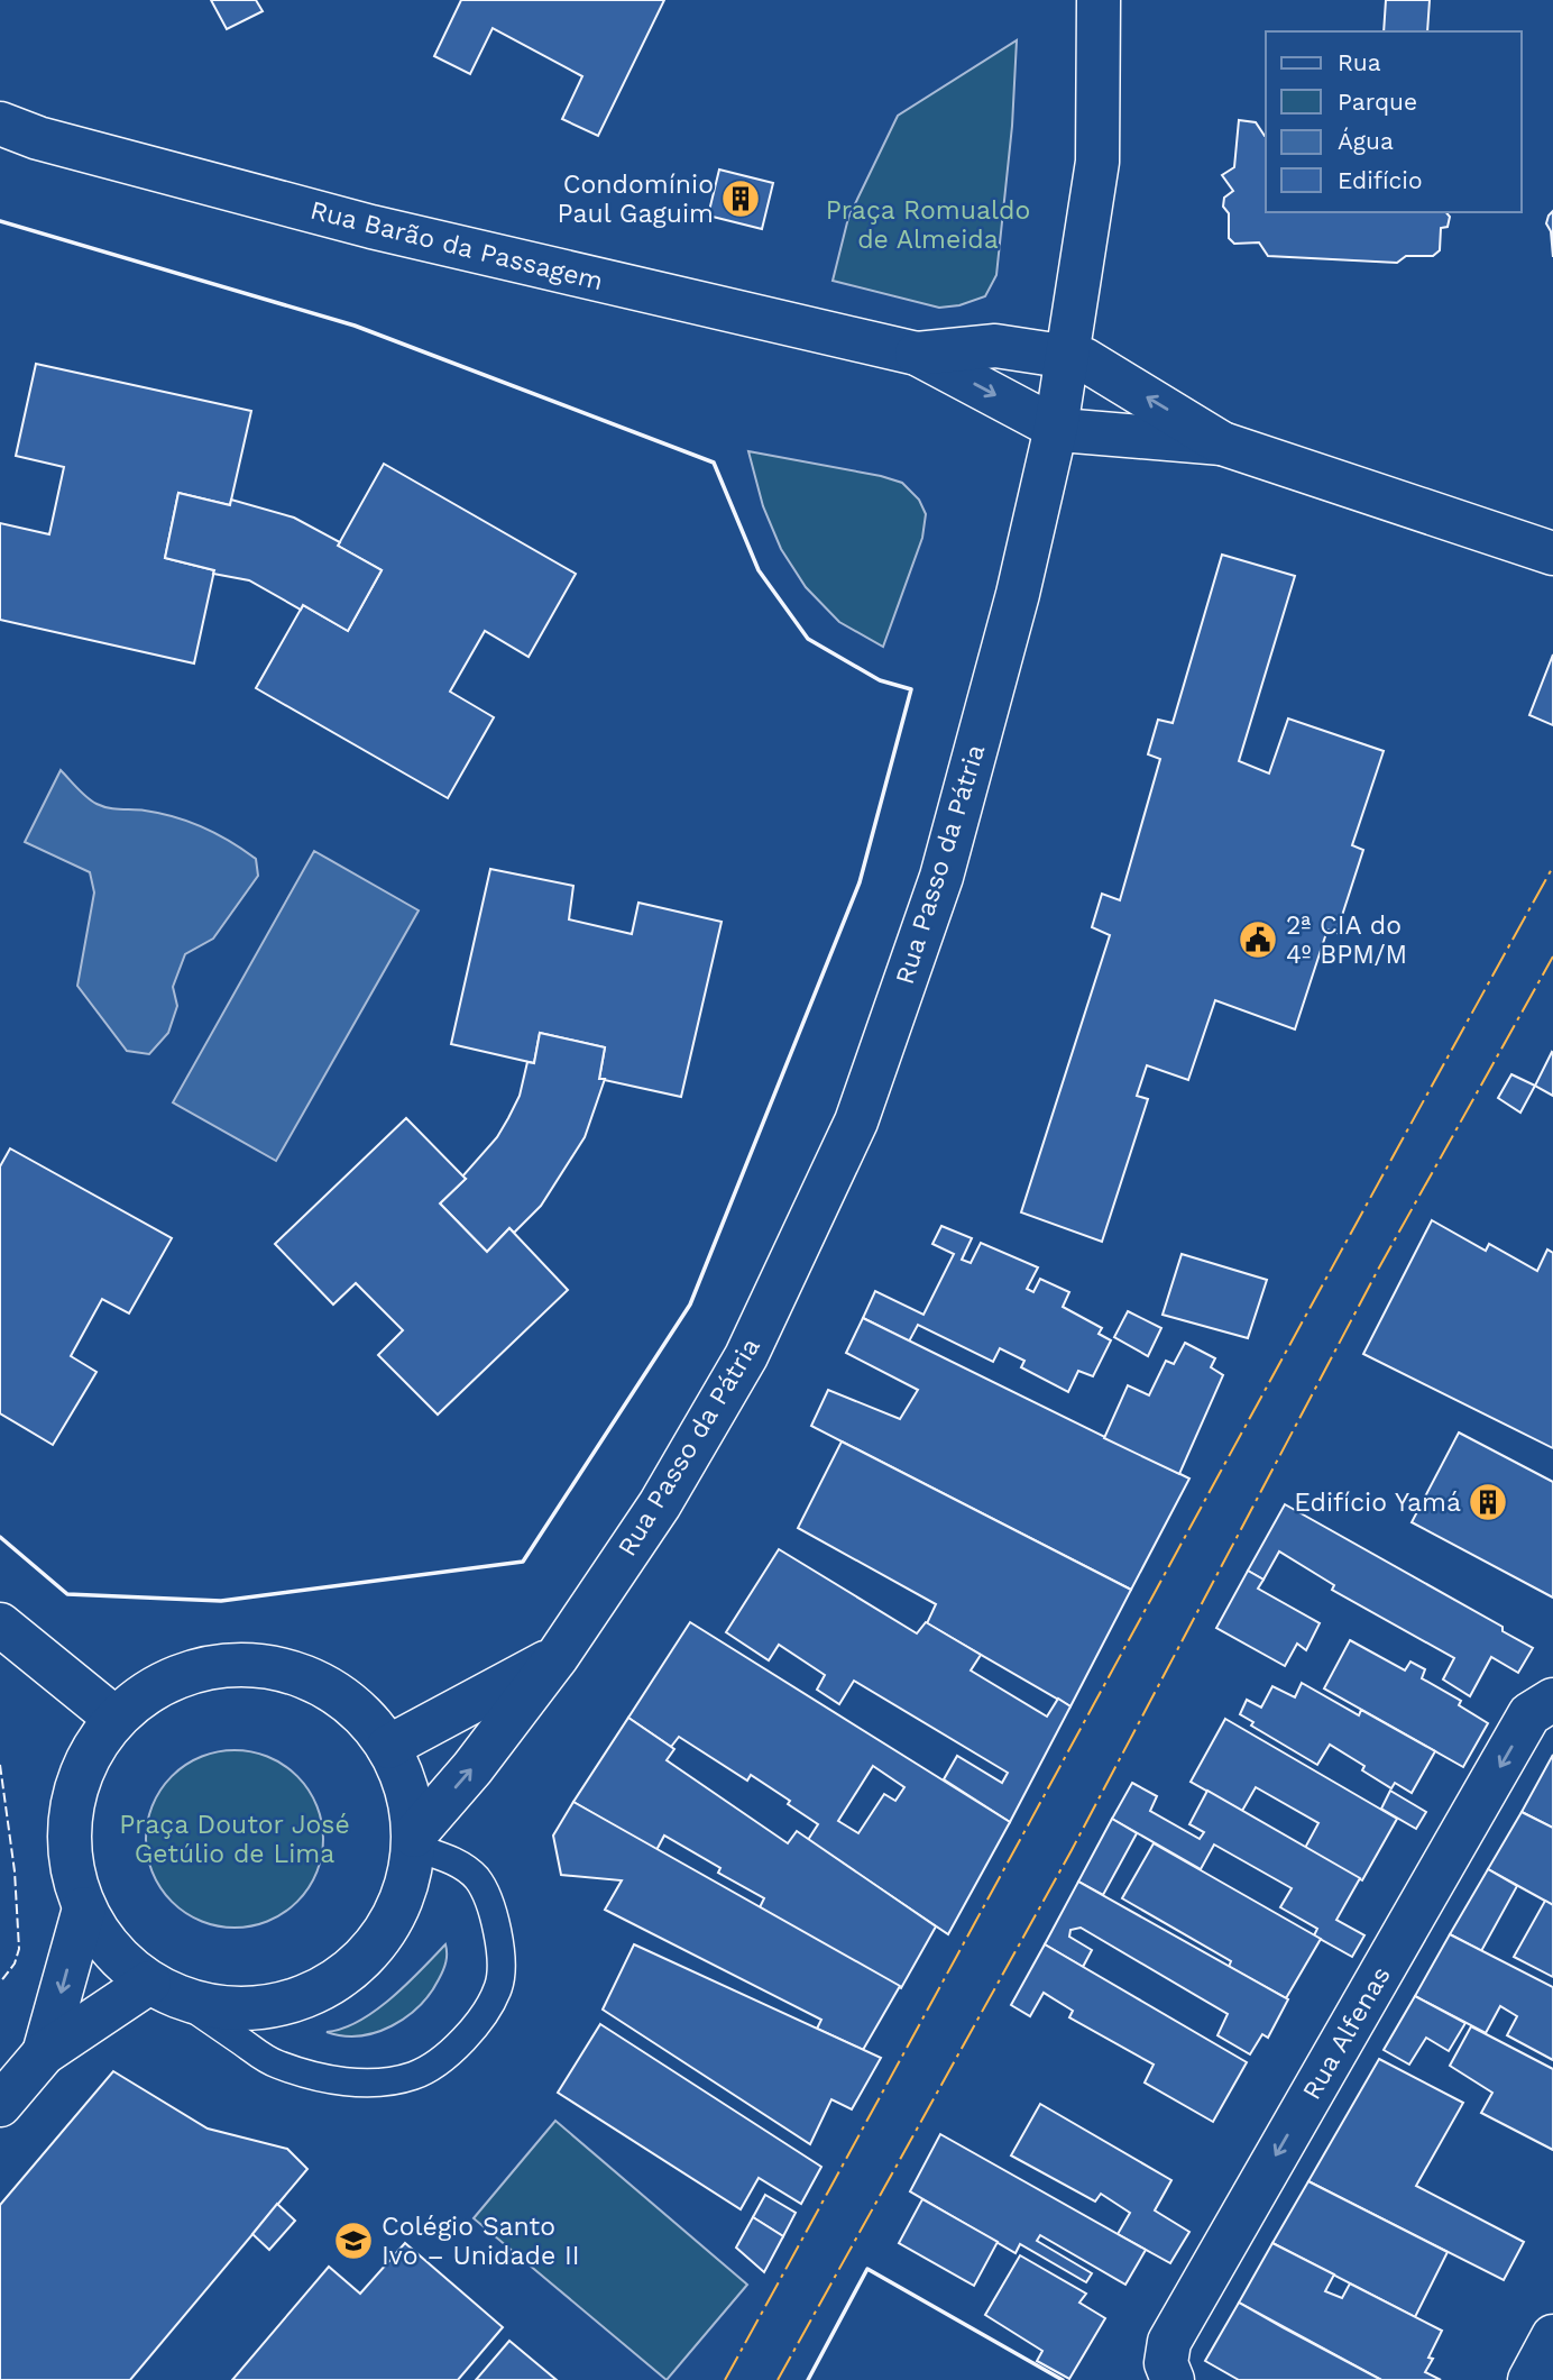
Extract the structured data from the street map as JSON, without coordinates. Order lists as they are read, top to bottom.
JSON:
{
  "streets": {
    "street": ["Rua Barão da Passagem", "Rua Passo da Pátria", "Rua Alfenas"]
  },
  "crossings": [
    ["Rua Barão da Passagem", "Rua Passo da Pátria"]
  ],
  "one_way": ["Rua Alfenas"],
  "parks": ["Praça Romualdo de Almeida", "Praça Doutor José Getúlio de Lima"],
  "places": {
    "building": ["Condomínio Paul Gaguim", "Edifício Yamá"],
    "public building": ["2ª CIA do 4º BPM/M"],
    "school or university": ["Colégio Santo Ivo – Unidade II"]
  },
  "legend": [
    "Rua",
    "Parque",
    "Água",
    "Edifício"
  ]
}
